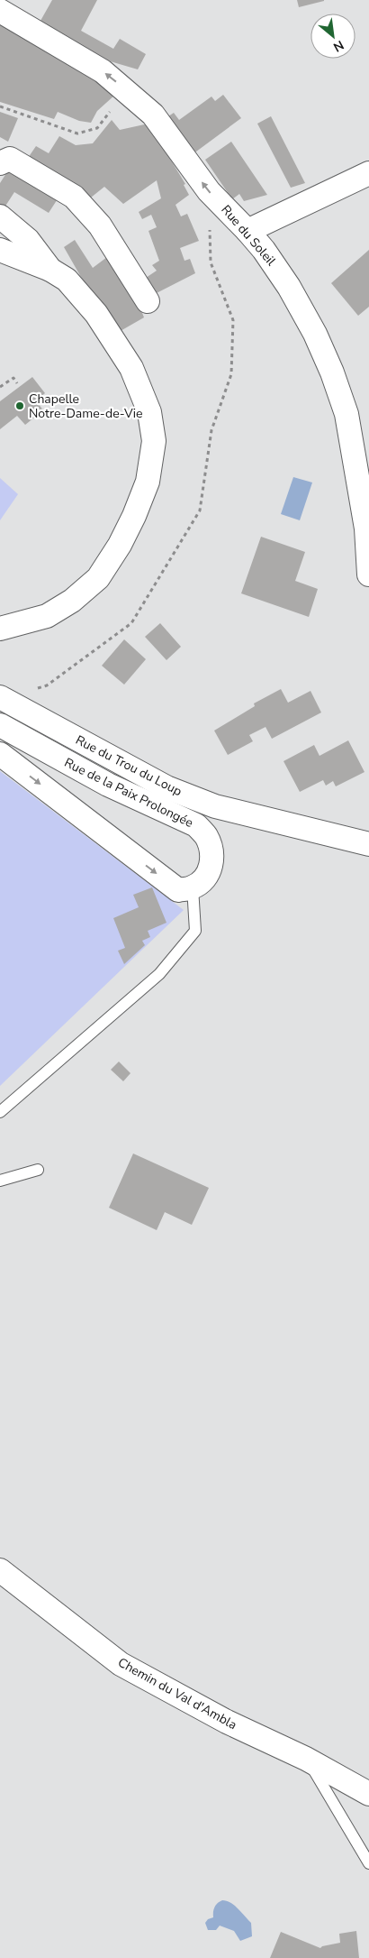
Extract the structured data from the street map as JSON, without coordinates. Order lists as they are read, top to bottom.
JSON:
{
  "streets": {
    "street": [
      "Rue du Soleil",
      "Rue du Trou du Loup",
      "Rue de la Paix Prolongée",
      "Chemin du Val d'Ambla"
    ]
  },
  "places": ["Chapelle Notre-Dame-de-Vie"],
  "north": "bottom right"
}
